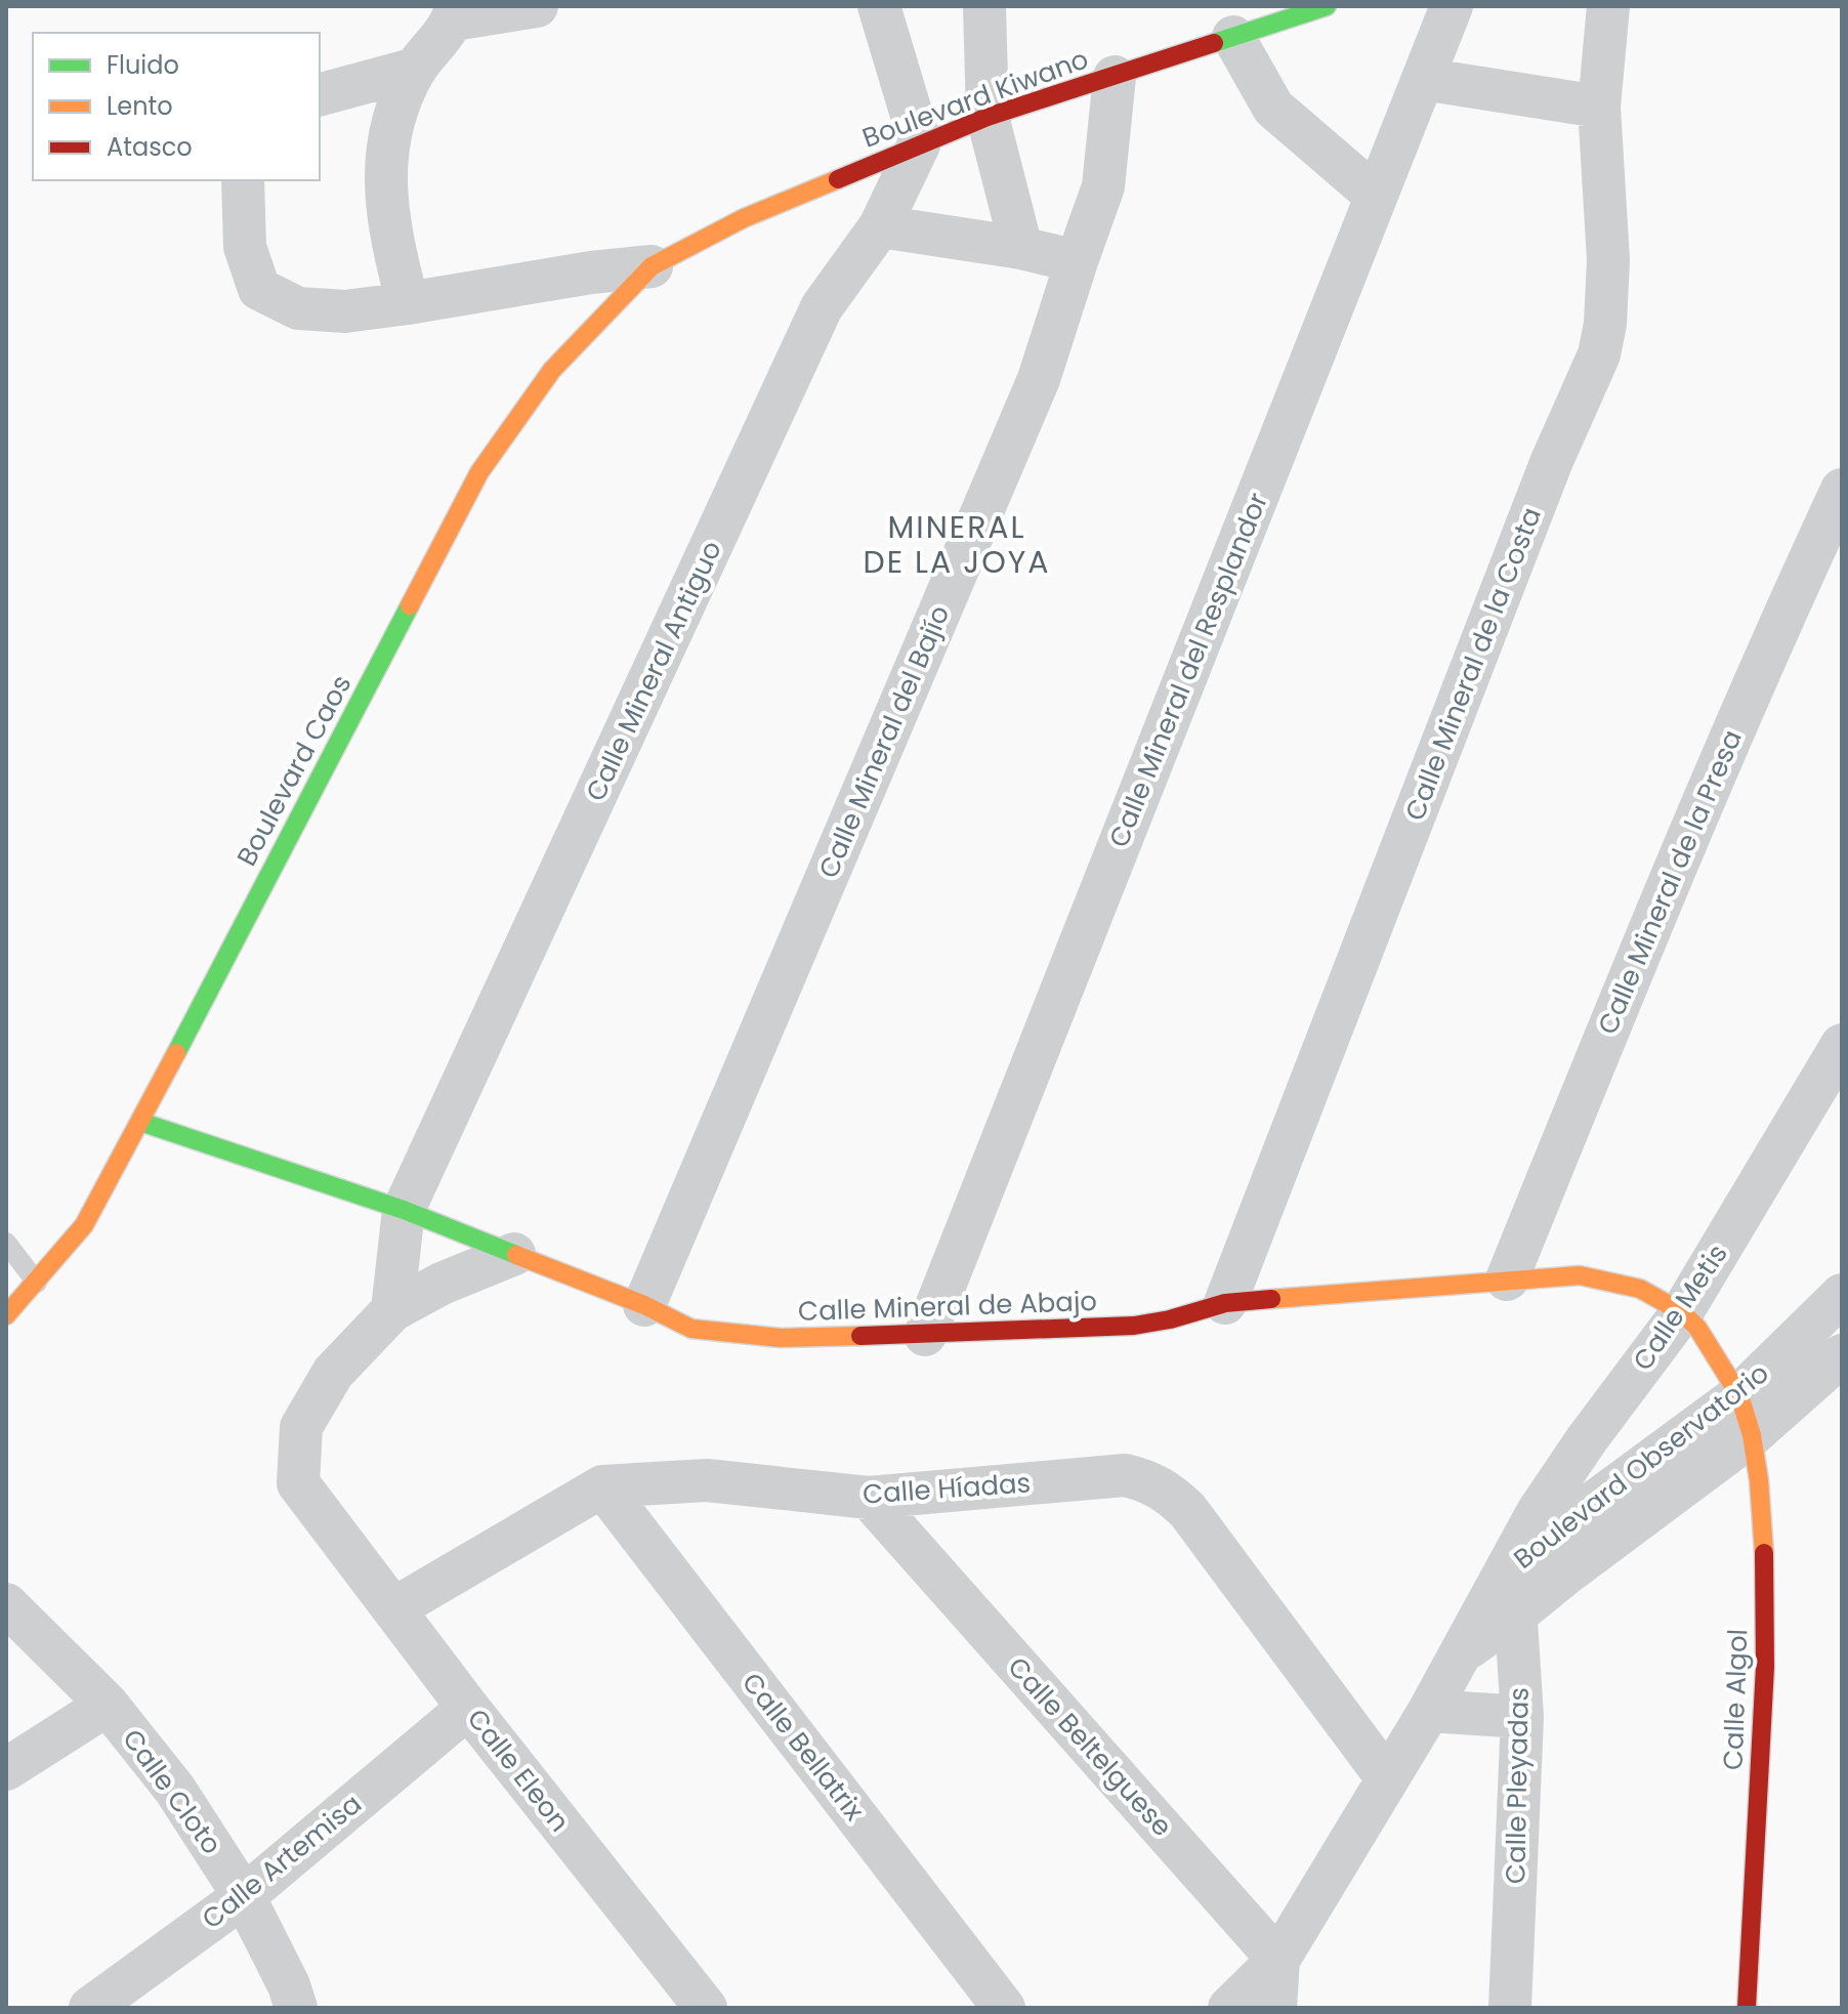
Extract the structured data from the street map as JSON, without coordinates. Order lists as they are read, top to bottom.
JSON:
{
  "streets": {
    "street": [
      "Boulevard Kiwano",
      "Calle Mineral de la Costa",
      "Calle Mineral del Resplandor",
      "Calle Mineral Antiguo",
      "Calle Mineral del Bajío",
      "Boulevard Caos",
      "Calle Mineral de la Presa",
      "Calle Mineral de Abajo",
      "Calle Metis",
      "Boulevard Observatorio",
      "Calle Híadas",
      "Calle Algol",
      "Calle Bellatrix",
      "Calle Beltelguese",
      "Calle Eleon",
      "Calle Pleyadas",
      "Calle Cloto",
      "Calle Artemisa"
    ]
  },
  "crossings": [
    ["Boulevard Kiwano", "Calle Mineral Antiguo"],
    ["Boulevard Kiwano", "Calle Mineral del Bajío"],
    ["Boulevard Kiwano", "Boulevard Caos"],
    ["Calle Mineral de la Costa", "Calle Mineral de Abajo"],
    ["Calle Mineral del Resplandor", "Calle Mineral de Abajo"],
    ["Calle Mineral Antiguo", "Calle Mineral de Abajo"],
    ["Calle Mineral Antiguo", "Calle Eleon"],
    ["Calle Mineral del Bajío", "Calle Mineral de Abajo"],
    ["Boulevard Caos", "Calle Mineral de Abajo"],
    ["Calle Mineral de la Presa", "Calle Mineral de Abajo"],
    ["Calle Mineral de Abajo", "Calle Metis"],
    ["Calle Mineral de Abajo", "Boulevard Observatorio"],
    ["Calle Mineral de Abajo", "Calle Algol"],
    ["Calle Mineral de Abajo", "Calle Eleon"],
    ["Calle Metis", "Boulevard Observatorio"],
    ["Calle Metis", "Calle Pleyadas"],
    ["Boulevard Observatorio", "Calle Híadas"],
    ["Boulevard Observatorio", "Calle Algol"],
    ["Boulevard Observatorio", "Calle Beltelguese"],
    ["Boulevard Observatorio", "Calle Pleyadas"],
    ["Calle Híadas", "Calle Bellatrix"],
    ["Calle Híadas", "Calle Beltelguese"],
    ["Calle Híadas", "Calle Eleon"],
    ["Calle Eleon", "Calle Artemisa"],
    ["Calle Cloto", "Calle Artemisa"]
  ],
  "districts": ["MINERAL DE LA JOYA"],
  "legend": ["Fluido", "Lento", "Atasco"]
}
